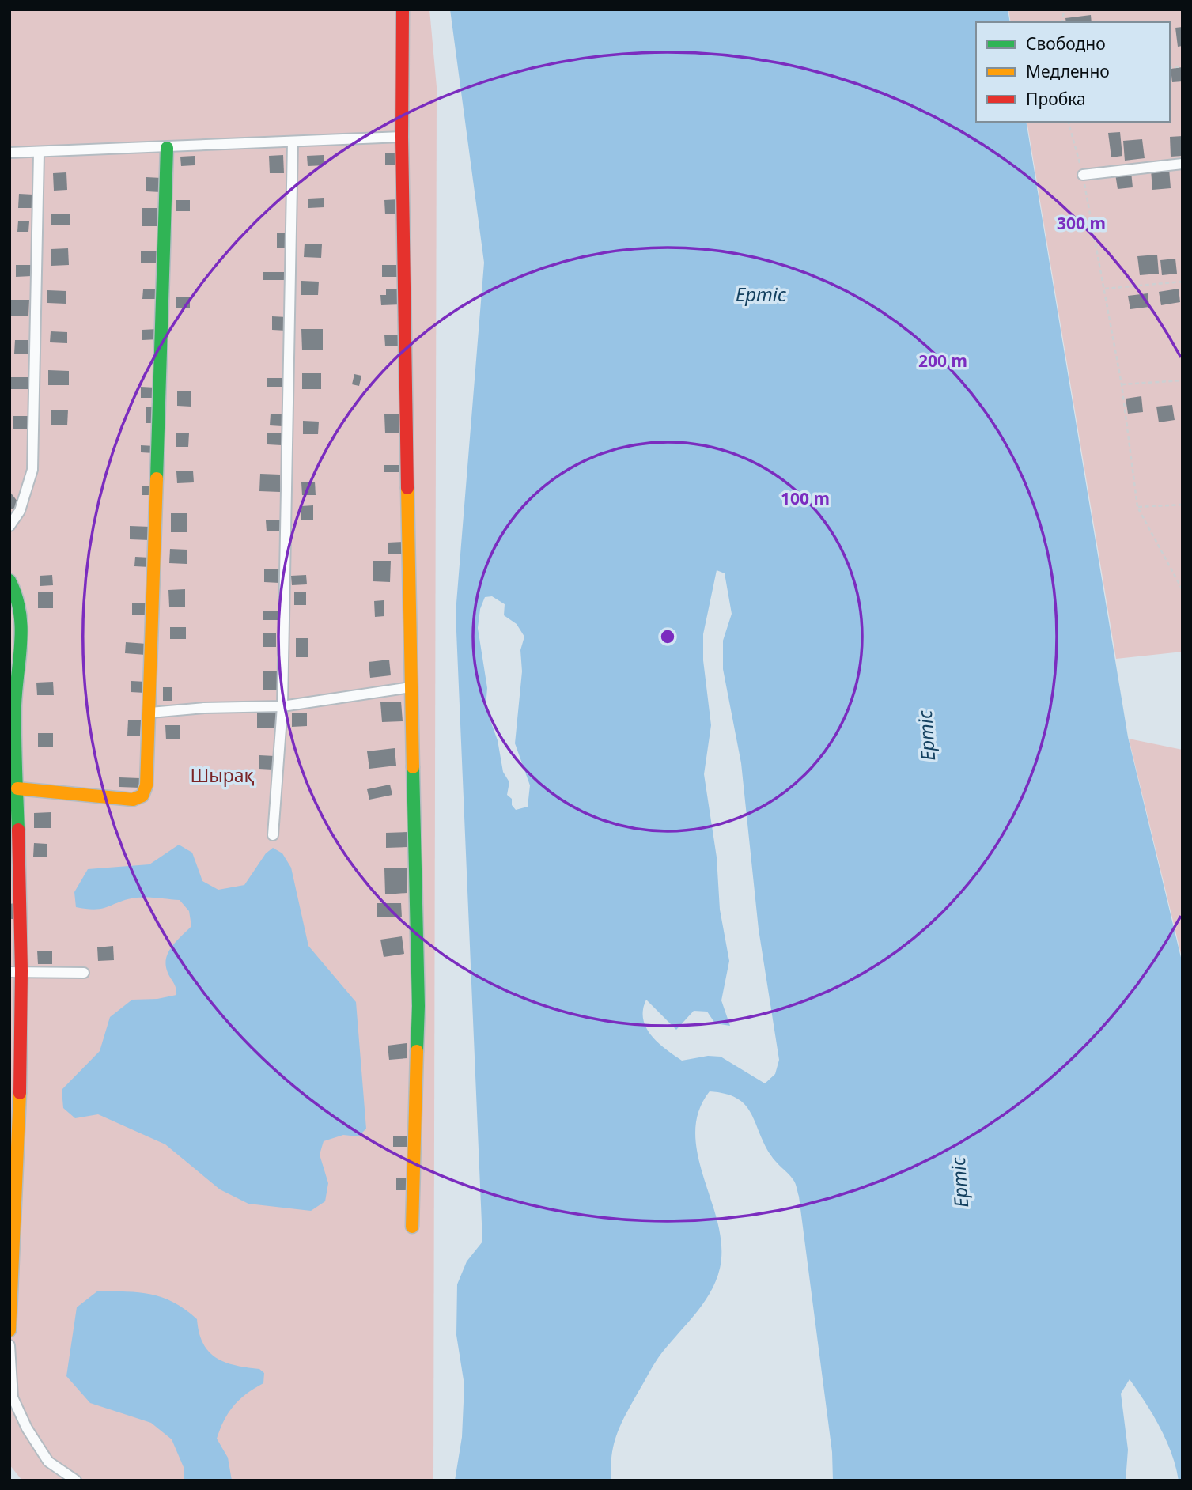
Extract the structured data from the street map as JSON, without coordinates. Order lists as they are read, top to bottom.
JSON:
{
  "water": ["Ертіс"],
  "parks": ["Шырақ"],
  "legend": ["Свободно", "Медленно", "Пробка"],
  "rings": ["300 m", "200 m", "100 m"]
}
